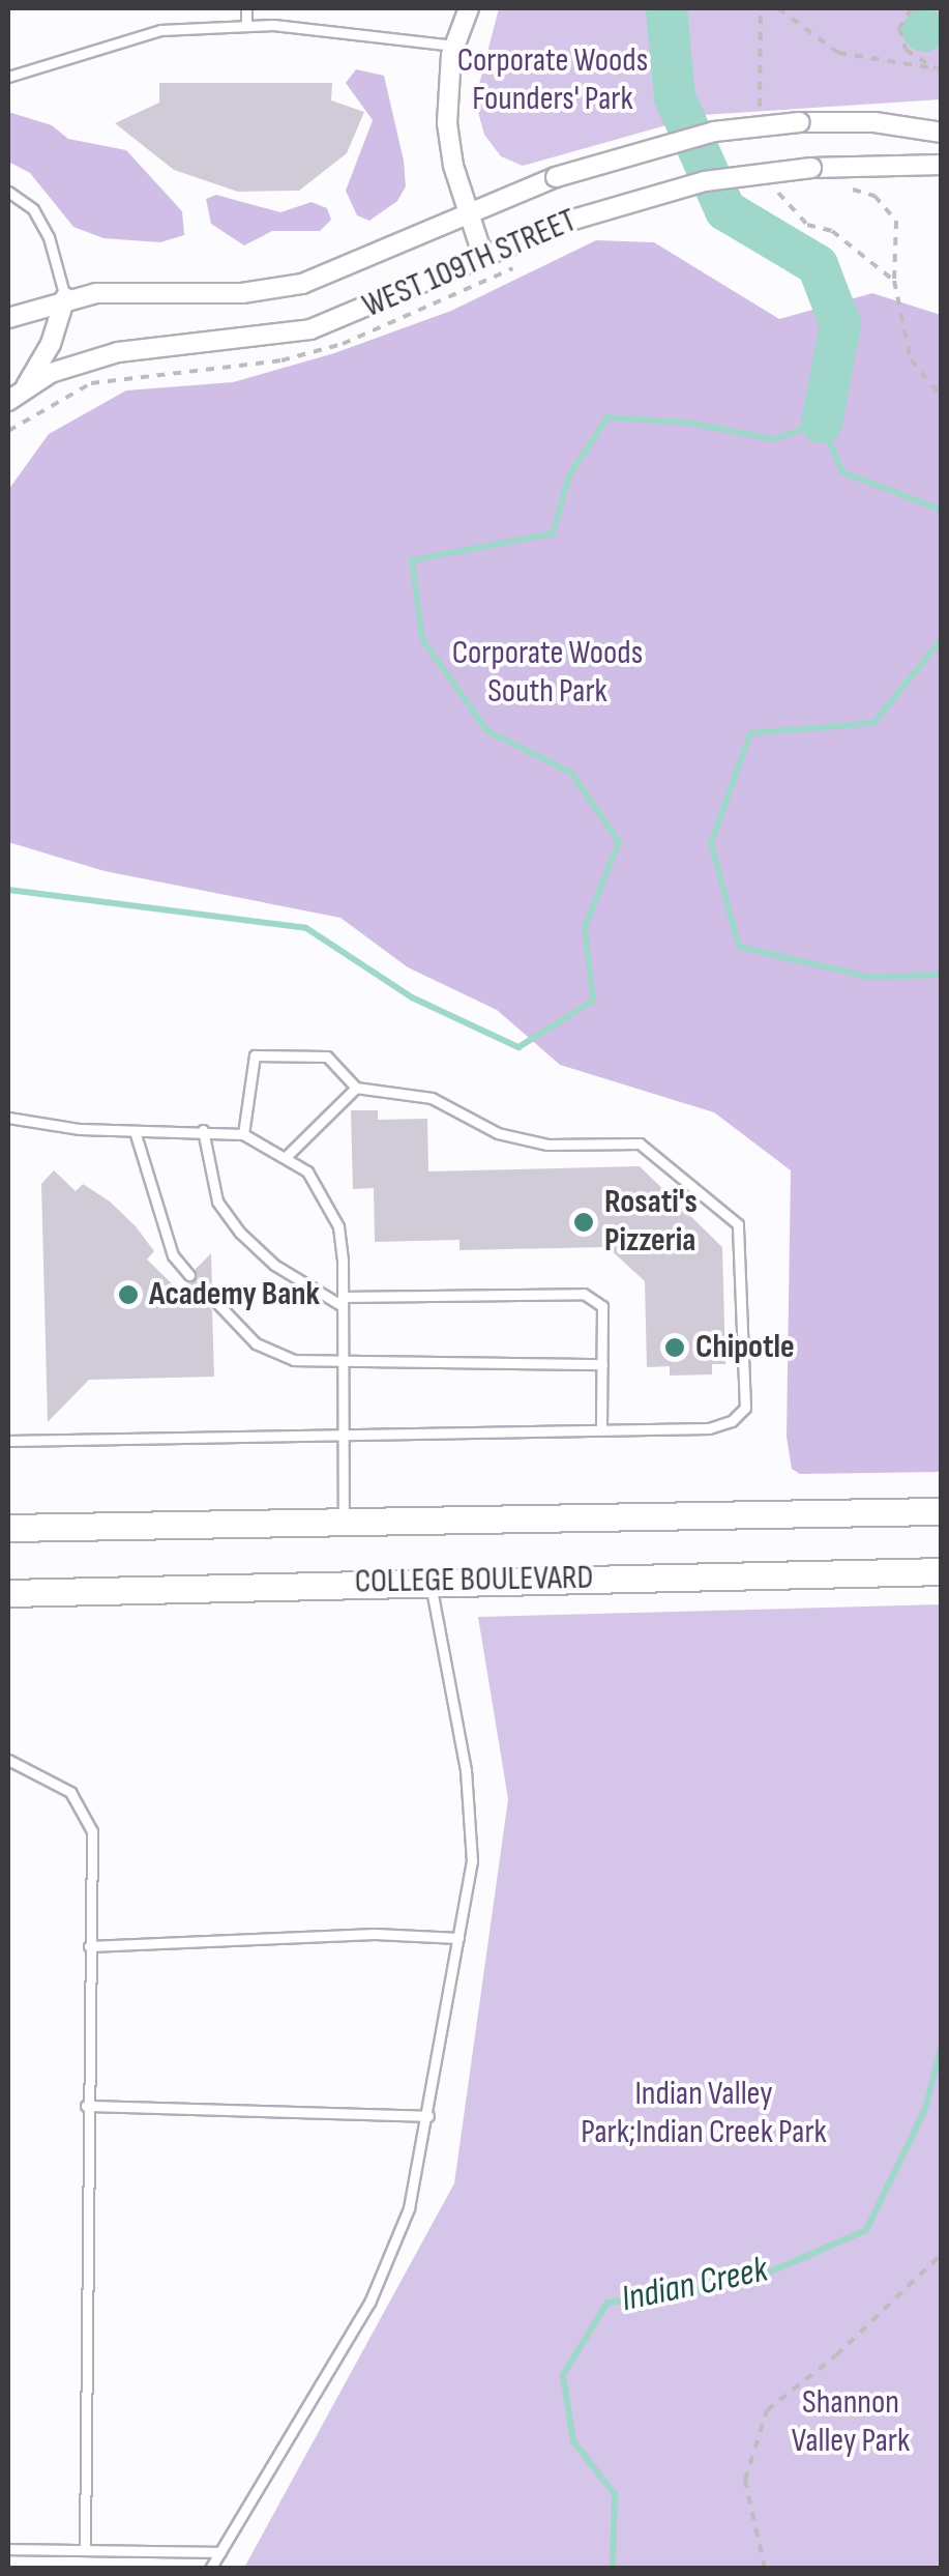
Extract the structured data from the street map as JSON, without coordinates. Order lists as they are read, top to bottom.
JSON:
{
  "streets": {
    "main road": ["COLLEGE BOULEVARD"],
    "street": ["WEST 109TH STREET"]
  },
  "water": ["Indian Creek"],
  "parks": [
    "Corporate Woods Founders' Park",
    "Corporate Woods South Park",
    "Indian Valley Park;Indian Creek Park",
    "Shannon Valley Park"
  ],
  "places": ["Rosati's Pizzeria", "Academy Bank", "Chipotle"]
}
